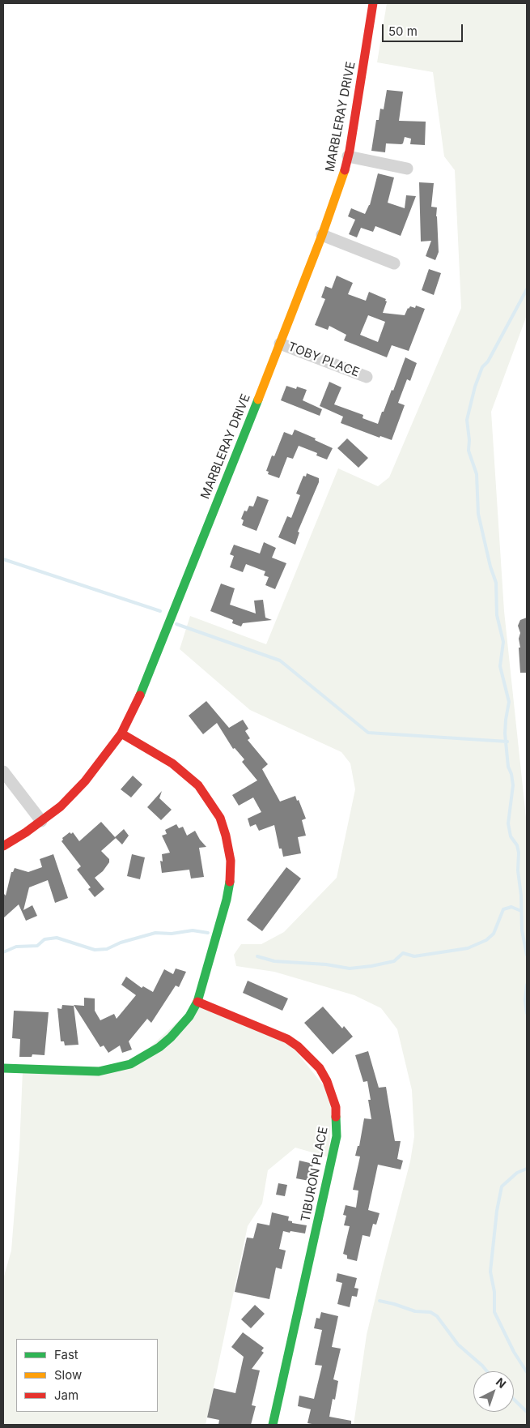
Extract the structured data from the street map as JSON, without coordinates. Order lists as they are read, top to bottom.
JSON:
{
  "streets": {
    "street": ["MARBLERAY DRIVE", "TOBY PLACE", "TIBURON PLACE"]
  },
  "crossings": [
    ["MARBLERAY DRIVE", "TOBY PLACE"]
  ],
  "legend": ["Fast", "Slow", "Jam"],
  "scale_bar": "50 m",
  "north": "top right"
}
